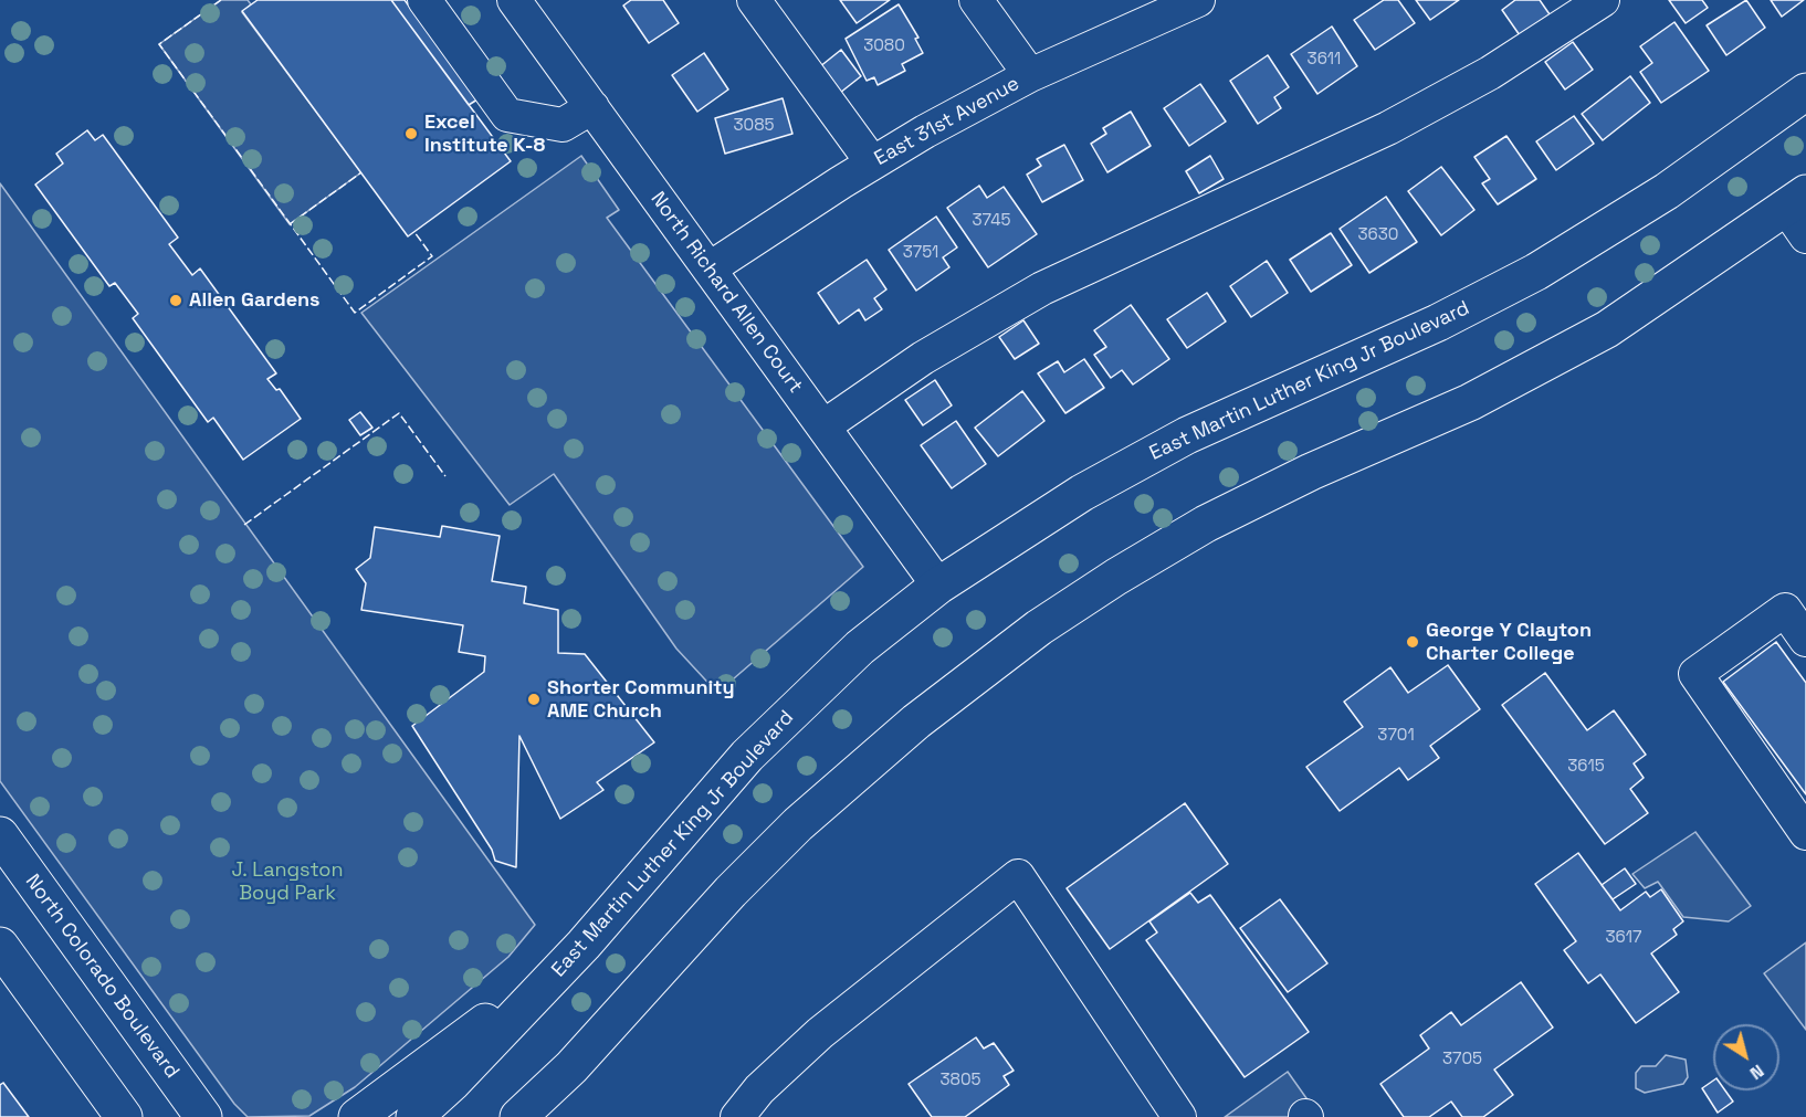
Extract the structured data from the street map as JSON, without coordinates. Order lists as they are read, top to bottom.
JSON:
{
  "streets": {
    "main road": ["East Martin Luther King Jr Boulevard", "North Colorado Boulevard"],
    "street": ["East 31st Avenue", "North Richard Allen Court"]
  },
  "crossings": [
    ["East 31st Avenue", "North Richard Allen Court"],
    ["North Richard Allen Court", "East Martin Luther King Jr Boulevard"]
  ],
  "parks": ["J. Langston Boyd Park"],
  "places": [
    "Excel Institute K-8",
    "Allen Gardens",
    "George Y Clayton Charter College",
    "Shorter Community AME Church"
  ],
  "house_numbers": [
    "3080",
    "3611",
    "3085",
    "3745",
    "3630",
    "3751",
    "3701",
    "3615",
    "3617",
    "3705",
    "3805"
  ],
  "north": "bottom right"
}
